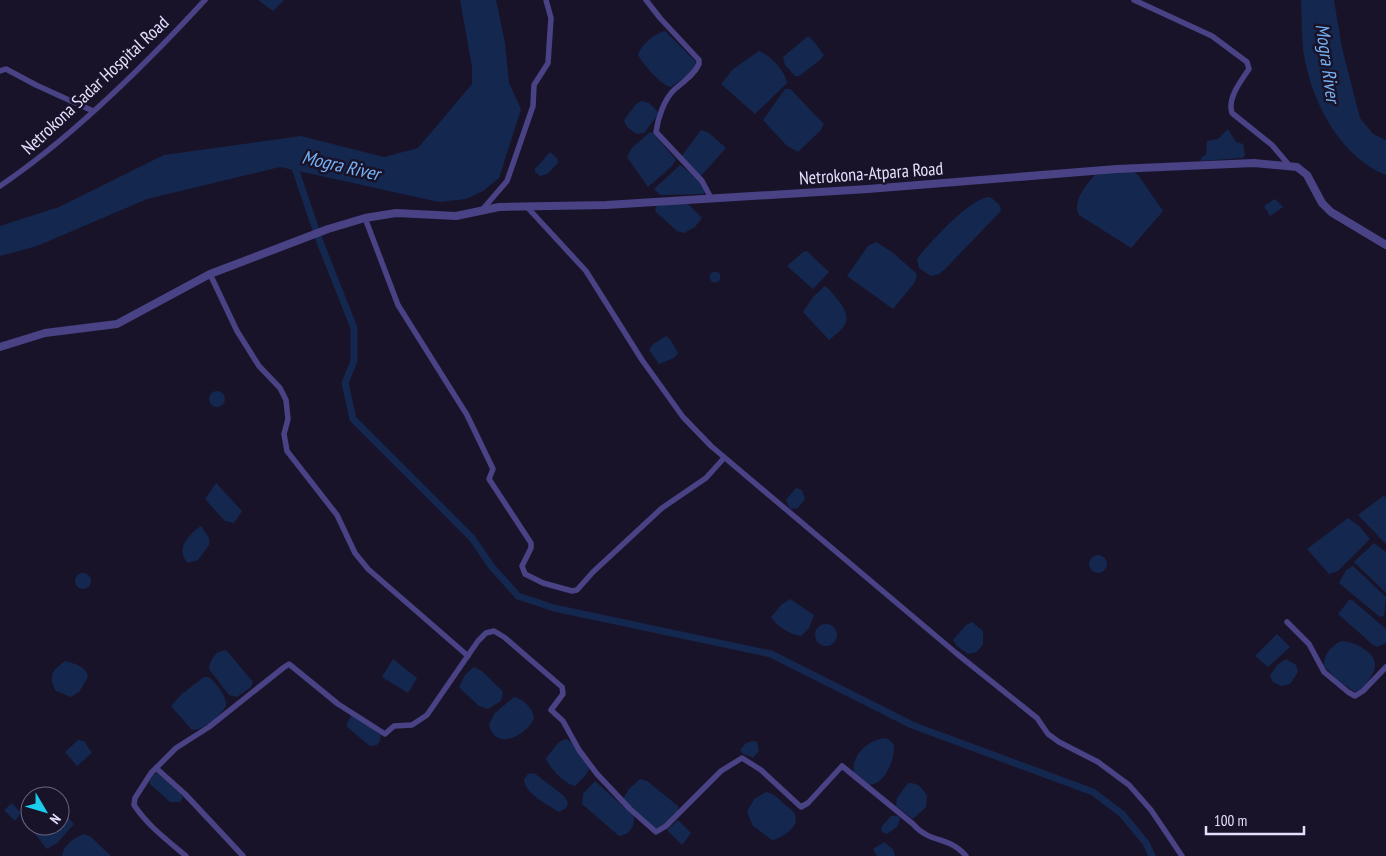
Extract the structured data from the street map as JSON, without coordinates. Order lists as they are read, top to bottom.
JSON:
{
  "streets": {
    "street": ["Netrokona Sadar Hospital Road", "Netrokona-Atpara Road"]
  },
  "water": ["Mogra River"],
  "scale_bar": "100 m",
  "north": "bottom right"
}
